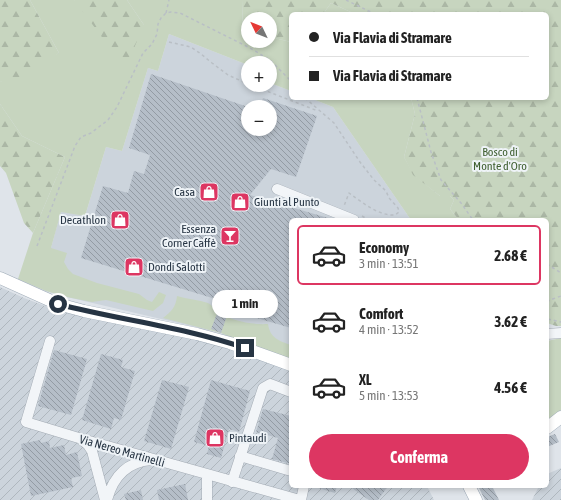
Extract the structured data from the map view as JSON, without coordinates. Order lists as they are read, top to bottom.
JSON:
{
  "streets": {
    "street": ["Via Nereo Martinelli"]
  },
  "parks": ["Bosco di Monte d'Oro"],
  "places": {
    "shop": [
      "Casa",
      "Giunti al Punto",
      "Decathlon",
      "Dondi Salotti",
      "Pintaudi"
    ],
    "bar": ["Essenza Corner Caffè"]
  },
  "north": "top left",
  "page": {
    "map_buttons": ["+", "−"],
    "banner": ["Via Flavia di Stramare", "Via Flavia di Stramare"],
    "list": [
      {
        "name": "Economy",
        "note": "3 min · 13:51",
        "value": "2.68 €"
      },
      {
        "name": "Comfort",
        "note": "4 min · 13:52",
        "value": "3.62 €"
      },
      {
        "name": "XL",
        "note": "5 min · 13:53",
        "value": "4.56 €"
      }
    ],
    "bubble": "1 min",
    "buttons": "Conferma"
  }
}
